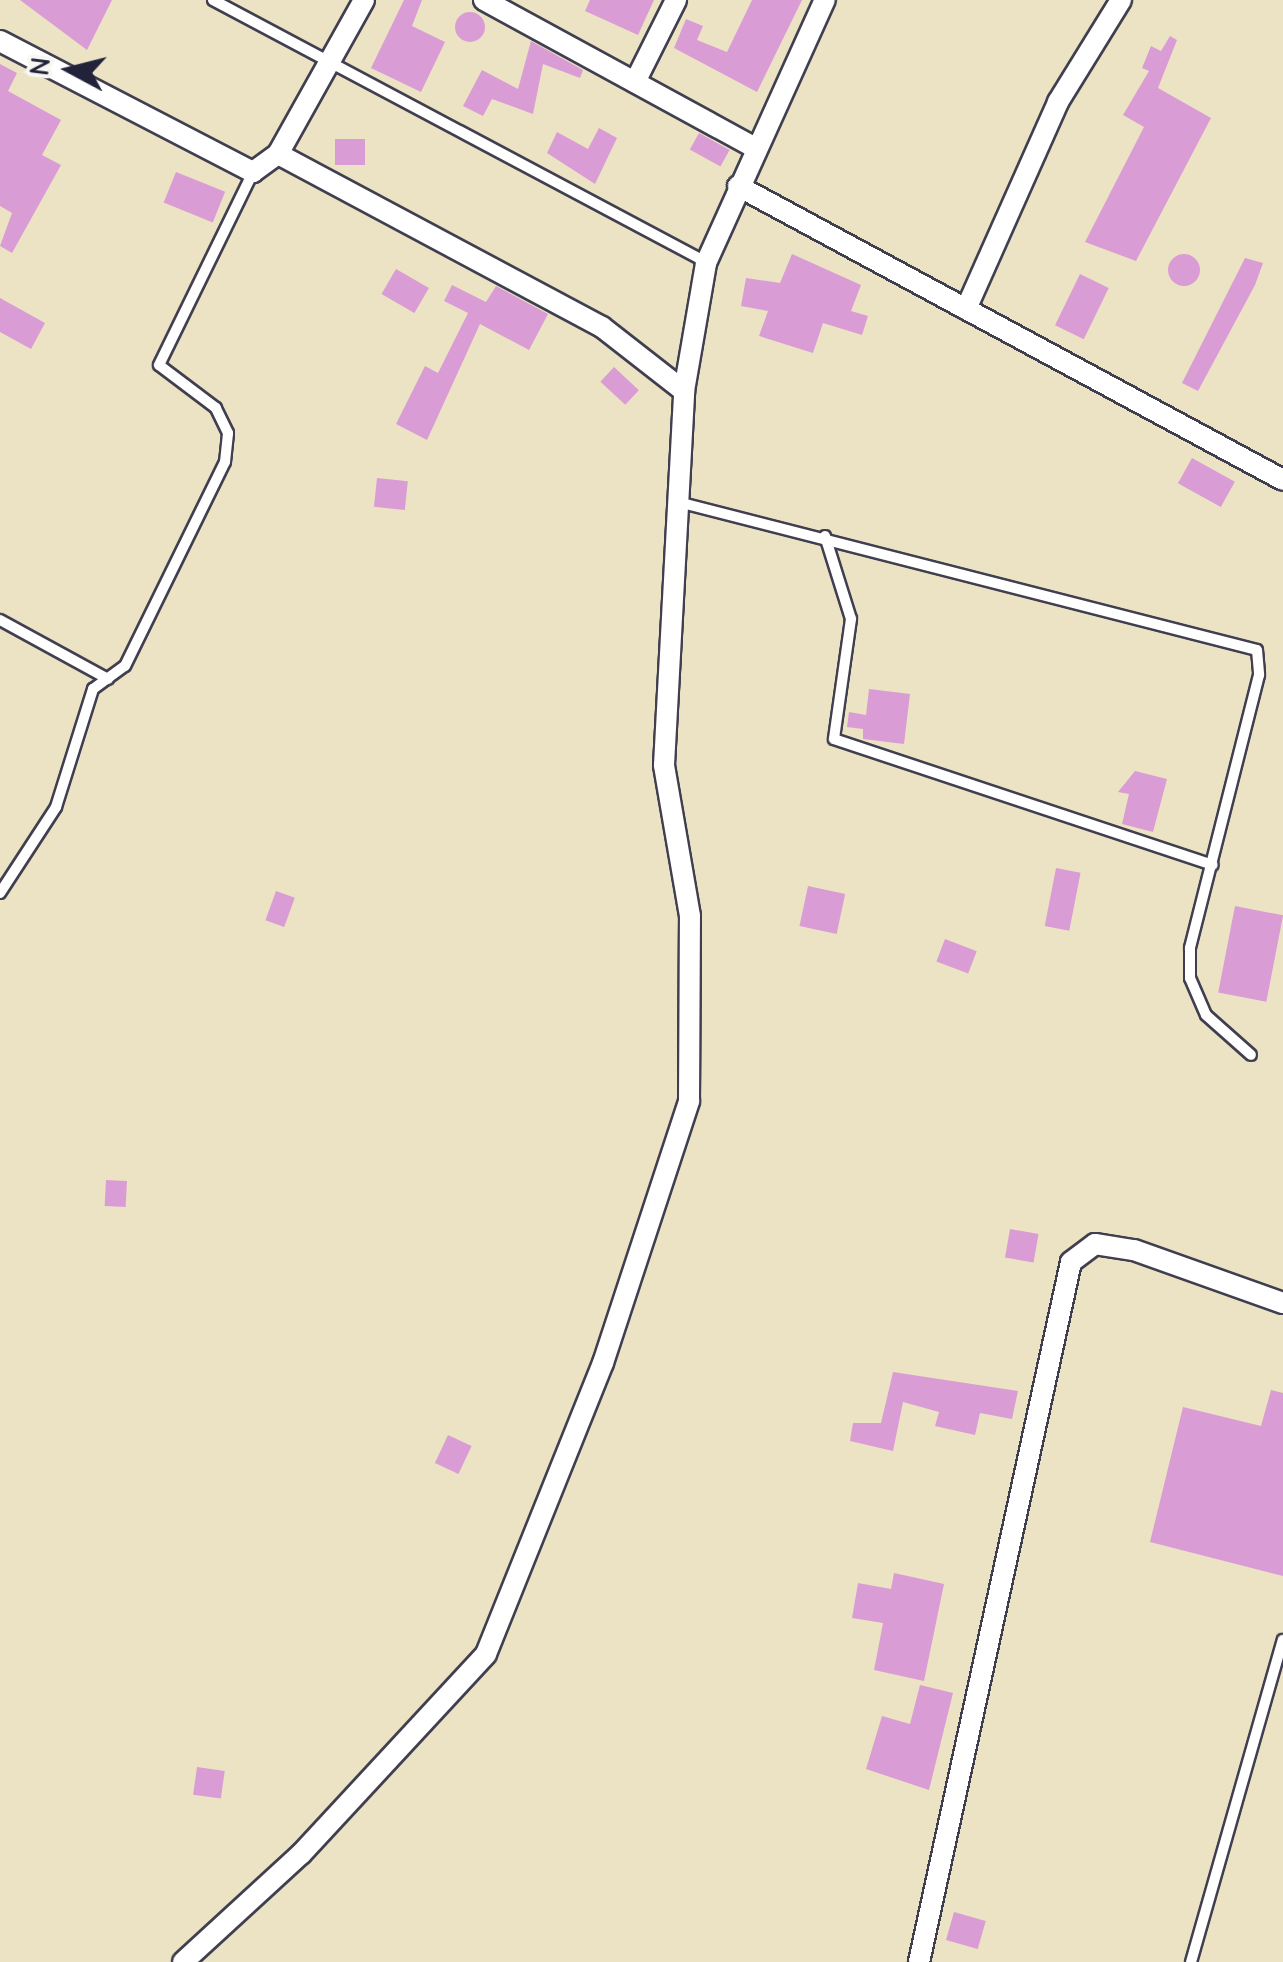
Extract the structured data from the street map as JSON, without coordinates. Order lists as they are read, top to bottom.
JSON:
{
  "north": "left"
}
